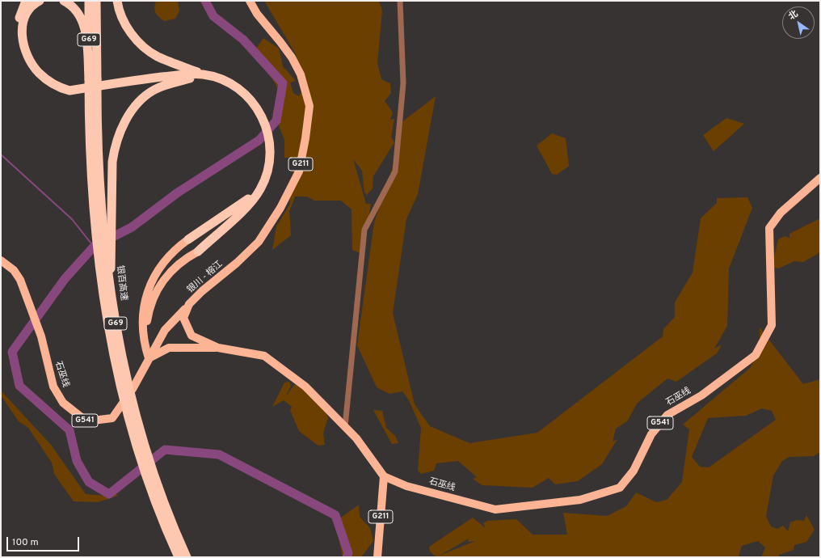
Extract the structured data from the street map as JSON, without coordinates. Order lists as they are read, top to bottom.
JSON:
{
  "streets": {
    "highway": [
      "G69",
      "G211",
      "银川 - 榕江",
      "银百高速",
      "石巫线",
      "G541"
    ]
  },
  "crossings": [
    ["G211", "银川 - 榕江"],
    ["G211", "石巫线"],
    ["银川 - 榕江", "石巫线"]
  ],
  "scale_bar": "100 m",
  "north": "top left"
}
